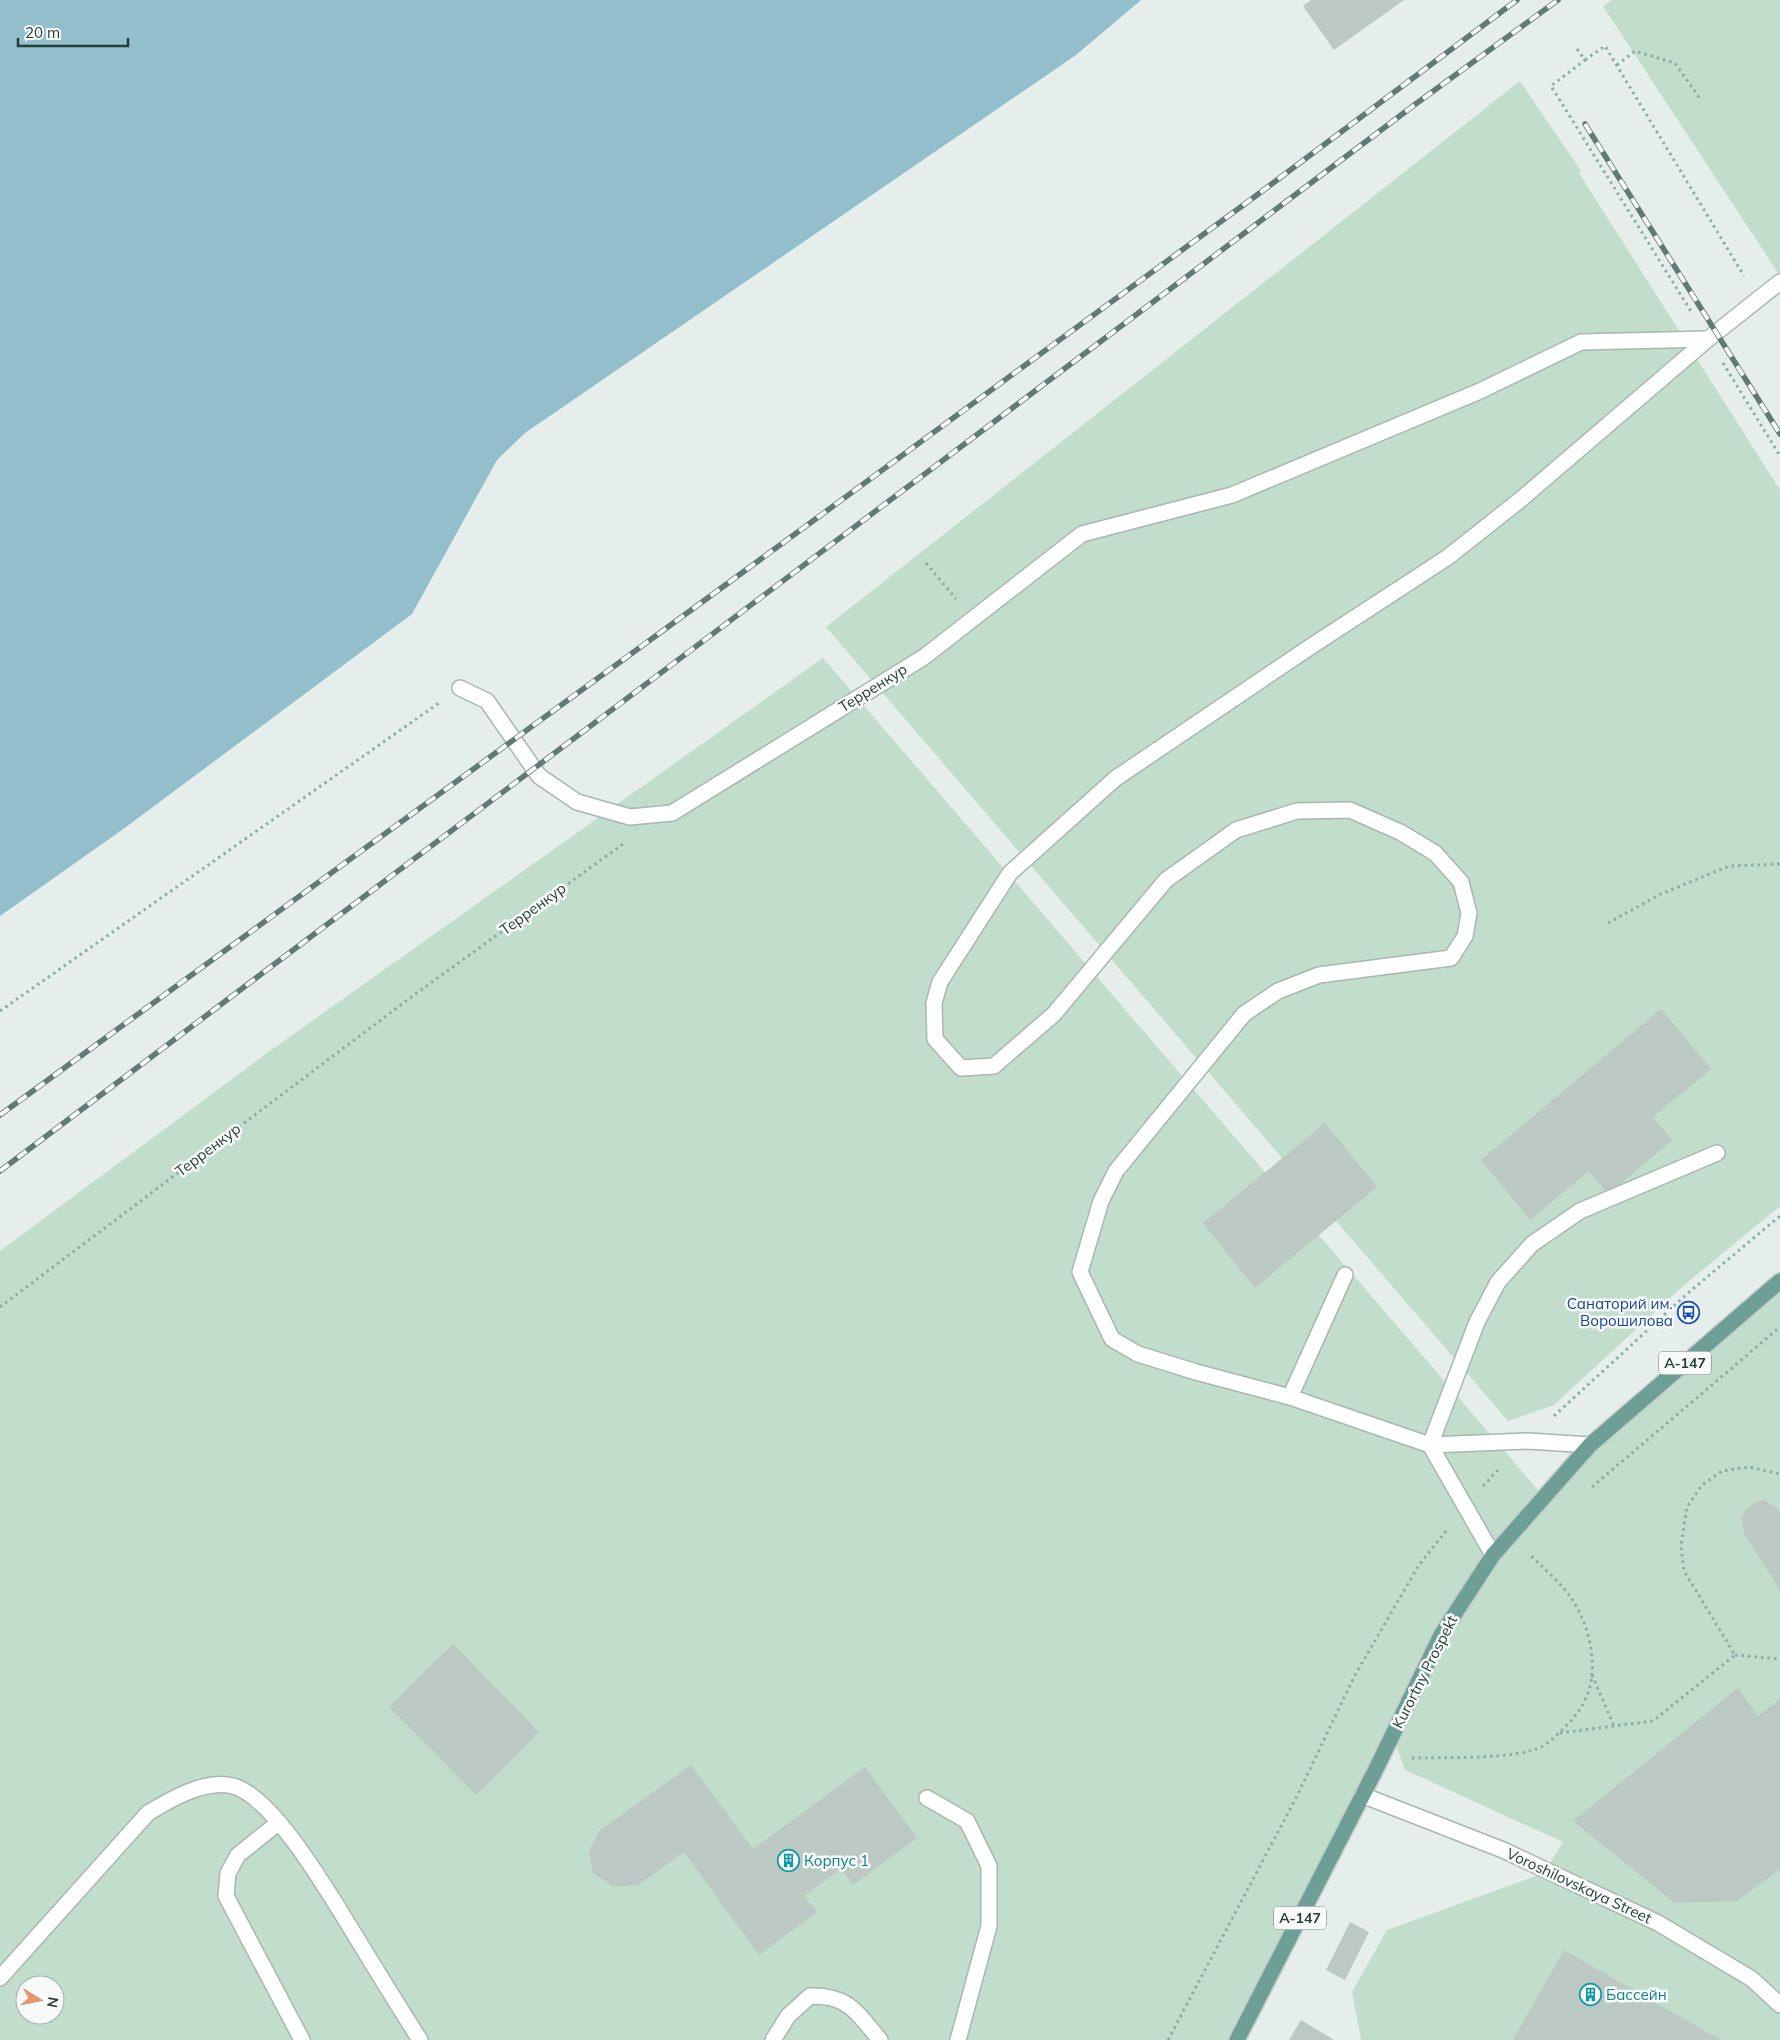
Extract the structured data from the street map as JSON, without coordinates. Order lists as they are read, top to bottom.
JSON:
{
  "streets": {
    "main road": ["А-147", "Kurortny Prospekt"],
    "street": ["Терренкур", "Voroshilovskaya Street"]
  },
  "crossings": [
    ["Kurortny Prospekt", "Voroshilovskaya Street"]
  ],
  "places": {
    "bus stop": ["Санаторий им. Ворошилова"],
    "building": ["Корпус 1", "Бассейн"]
  },
  "scale_bar": "20 m",
  "north": "right"
}
